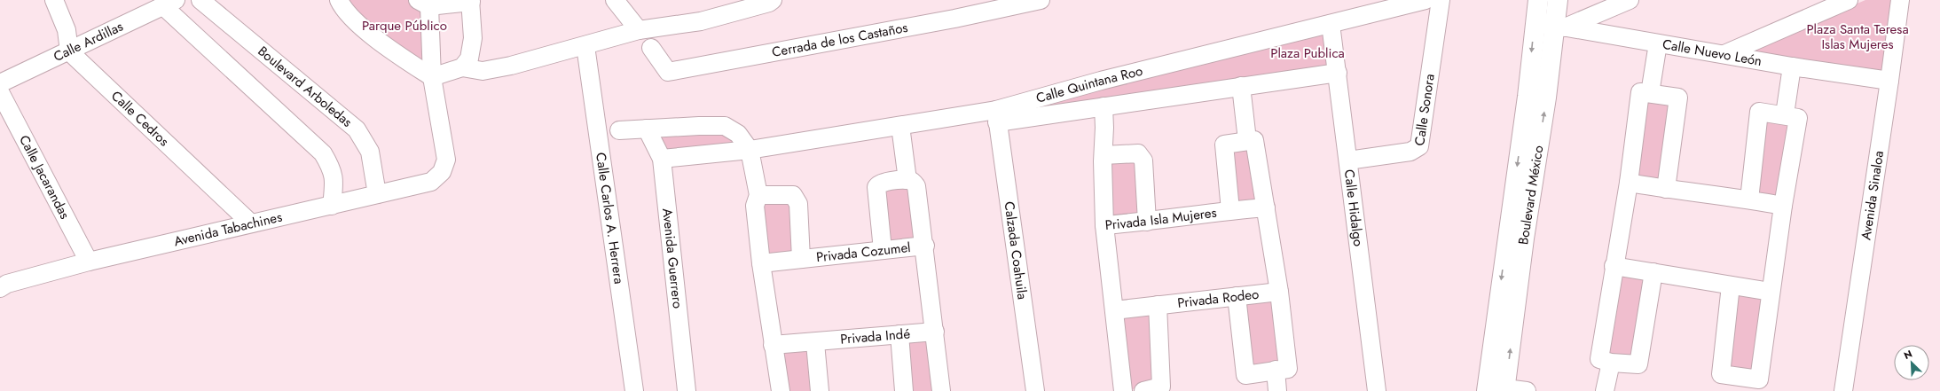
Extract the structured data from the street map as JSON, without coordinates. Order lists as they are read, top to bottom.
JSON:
{
  "streets": {
    "main road": ["Boulevard México"],
    "street": [
      "Cerrada de los Castaños",
      "Calle Ardillas",
      "Calle Nuevo León",
      "Calle Quintana Roo",
      "Boulevard Arboledas",
      "Calle Sonora",
      "Calle Cedros",
      "Calle Jacarandas",
      "Avenida Sinaloa",
      "Calle Hidalgo",
      "Privada Isla Mujeres",
      "Calle Carlos A. Herrera",
      "Avenida Tabachines",
      "Calzada Coahuila",
      "Privada Cozumel",
      "Avenida Guerrero",
      "Privada Rodeo",
      "Privada Indé"
    ]
  },
  "crossings": [
    ["Calle Ardillas", "Calle Cedros"],
    ["Calle Nuevo León", "Boulevard México"],
    ["Calle Nuevo León", "Avenida Sinaloa"],
    ["Calle Quintana Roo", "Calle Hidalgo"],
    ["Calle Quintana Roo", "Privada Isla Mujeres"],
    ["Calle Quintana Roo", "Calzada Coahuila"],
    ["Calle Quintana Roo", "Avenida Guerrero"],
    ["Boulevard Arboledas", "Avenida Tabachines"],
    ["Calle Sonora", "Calle Hidalgo"],
    ["Calle Cedros", "Avenida Tabachines"],
    ["Calle Jacarandas", "Avenida Tabachines"]
  ],
  "parks": ["Parque Público", "Plaza Santa Teresa Islas Mujeres", "Plaza Publica"],
  "north": "top left"
}
